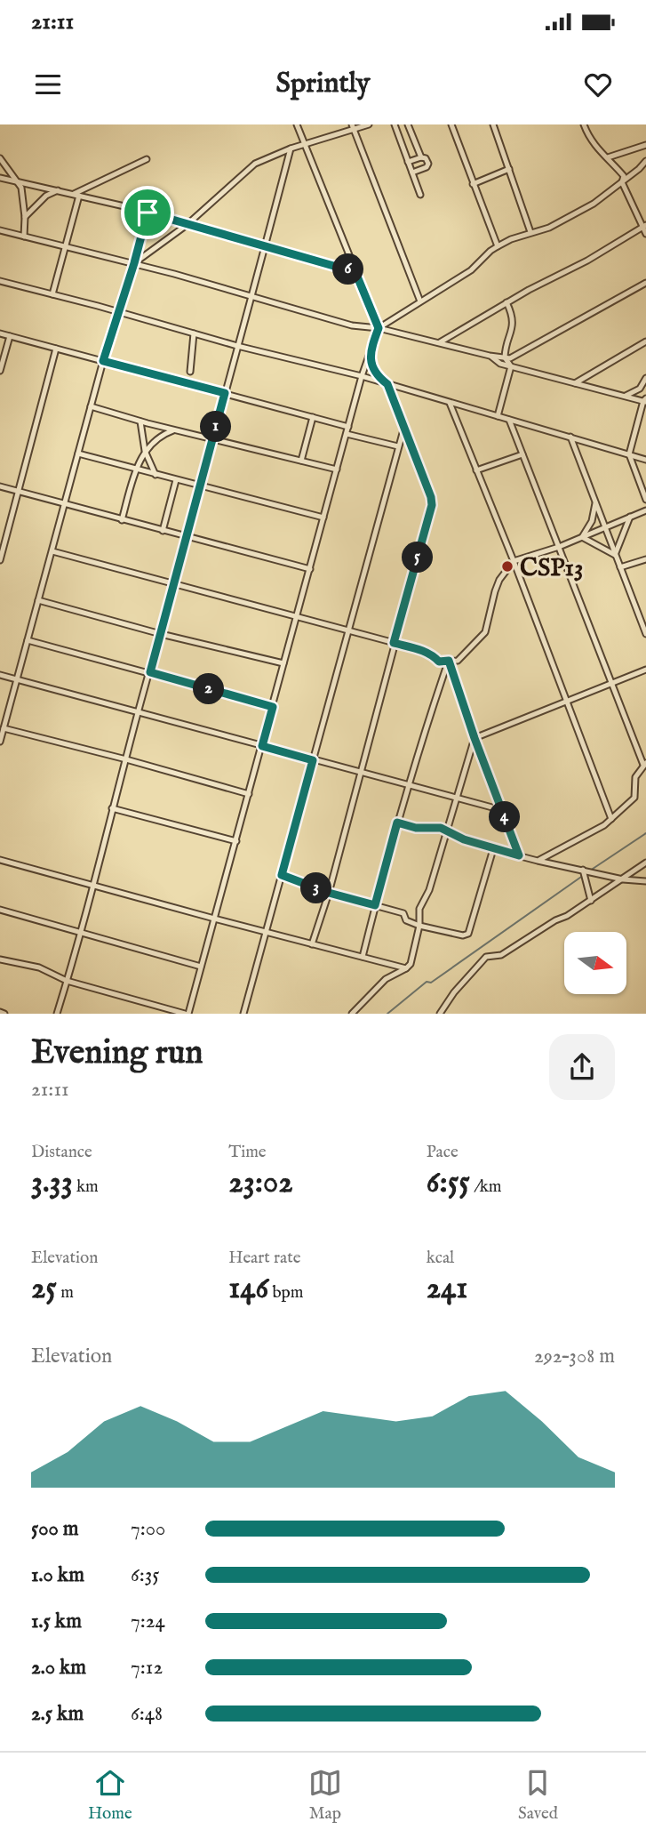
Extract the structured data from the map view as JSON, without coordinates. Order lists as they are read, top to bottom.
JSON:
{
  "places": ["CSP13"],
  "north": "right",
  "page": {
    "status": "21:11",
    "header": "Sprintly",
    "pins": [
      "6",
      "1",
      "5",
      "2",
      "4",
      "3"
    ],
    "heading": ["Evening run", "21:11"],
    "stats": [
      ["Distance", "3.33 km"],
      ["Time", "23:02"],
      ["Pace", "6:55 /km"],
      ["Elevation", "25 m"],
      ["Heart rate", "146 bpm"],
      ["kcal", "241"]
    ],
    "chart": ["Elevation", "292–308 m"],
    "list": [
      {
        "name": "500 m",
        "note": "7:00"
      },
      {
        "name": "1.0 km",
        "note": "6:35"
      },
      {
        "name": "1.5 km",
        "note": "7:24"
      },
      {
        "name": "2.0 km",
        "note": "7:12"
      },
      {
        "name": "2.5 km",
        "note": "6:48"
      }
    ],
    "tabs": ["Home", "Map", "Saved"]
  }
}
